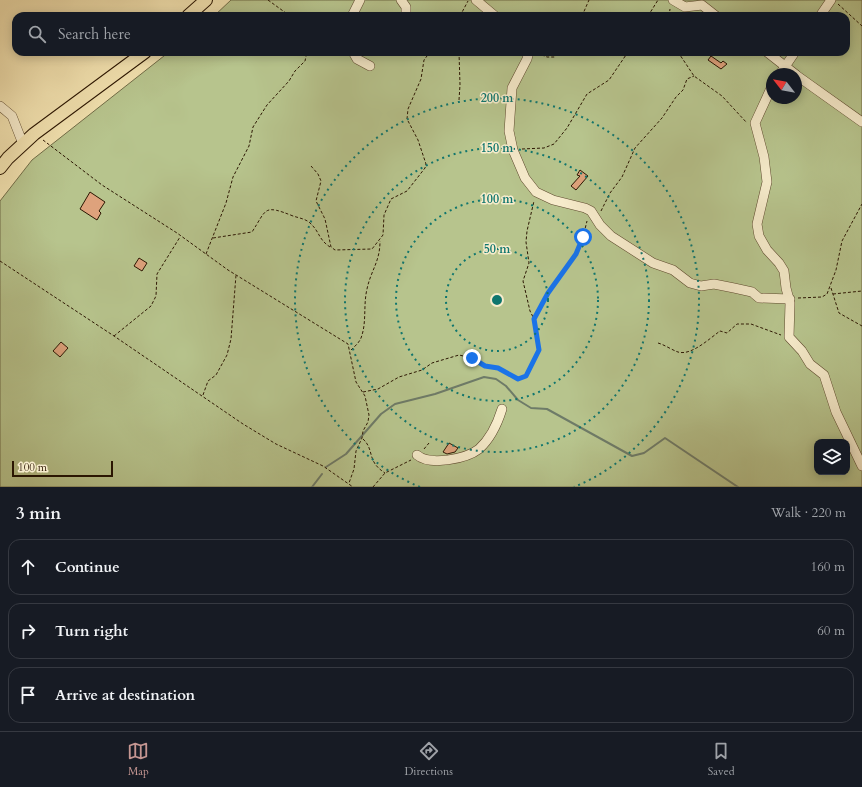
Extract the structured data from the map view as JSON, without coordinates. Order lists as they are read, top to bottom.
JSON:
{
  "scale_bar": "100 m",
  "north": "top left",
  "page": {
    "search": "Search here",
    "scale": "100 m",
    "heading": ["3 min", "Walk · 220 m"],
    "list": [
      ["Continue", "160 m"],
      ["Turn right", "60 m"],
      "Arrive at destination"
    ],
    "nav": ["Map", "Directions", "Saved"]
  },
  "rings": [
    "200 m",
    "150 m",
    "100 m",
    "50 m"
  ]
}
